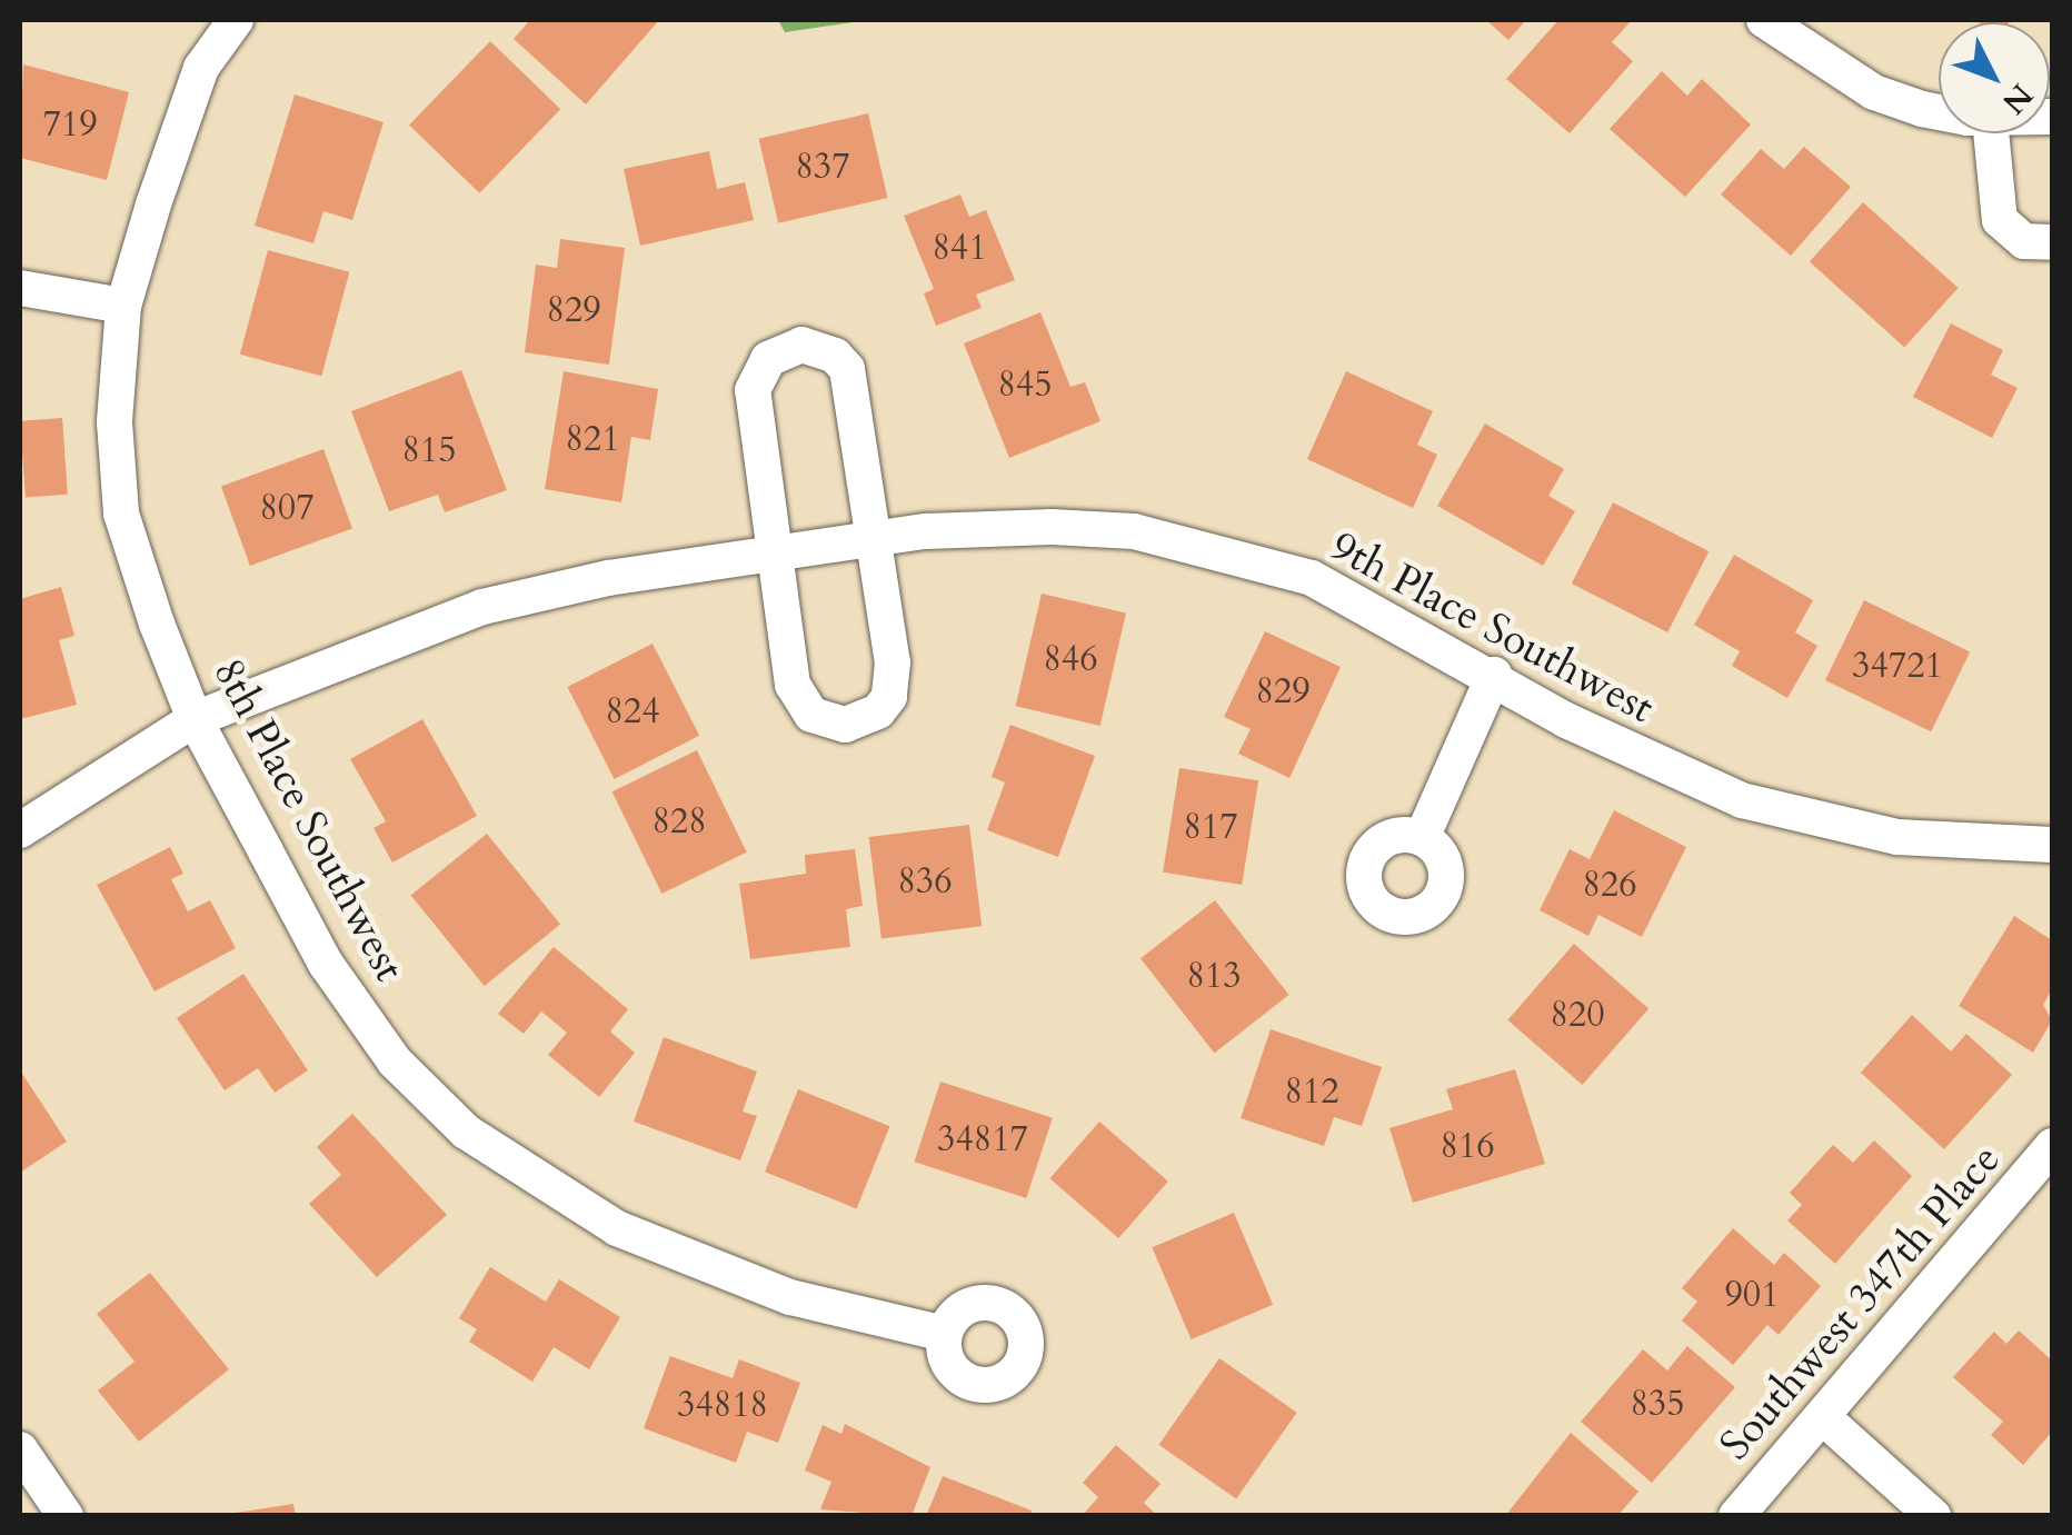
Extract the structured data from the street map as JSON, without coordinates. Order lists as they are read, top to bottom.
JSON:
{
  "streets": {
    "street": ["9th Place Southwest", "8th Place Southwest", "Southwest 347th Place"]
  },
  "crossings": [
    ["9th Place Southwest", "8th Place Southwest"]
  ],
  "house_numbers": [
    "719",
    "837",
    "841",
    "829",
    "845",
    "821",
    "815",
    "807",
    "846",
    "34721",
    "829",
    "824",
    "828",
    "817",
    "836",
    "826",
    "813",
    "820",
    "812",
    "34817",
    "816",
    "901",
    "835",
    "34818"
  ],
  "north": "bottom right"
}
